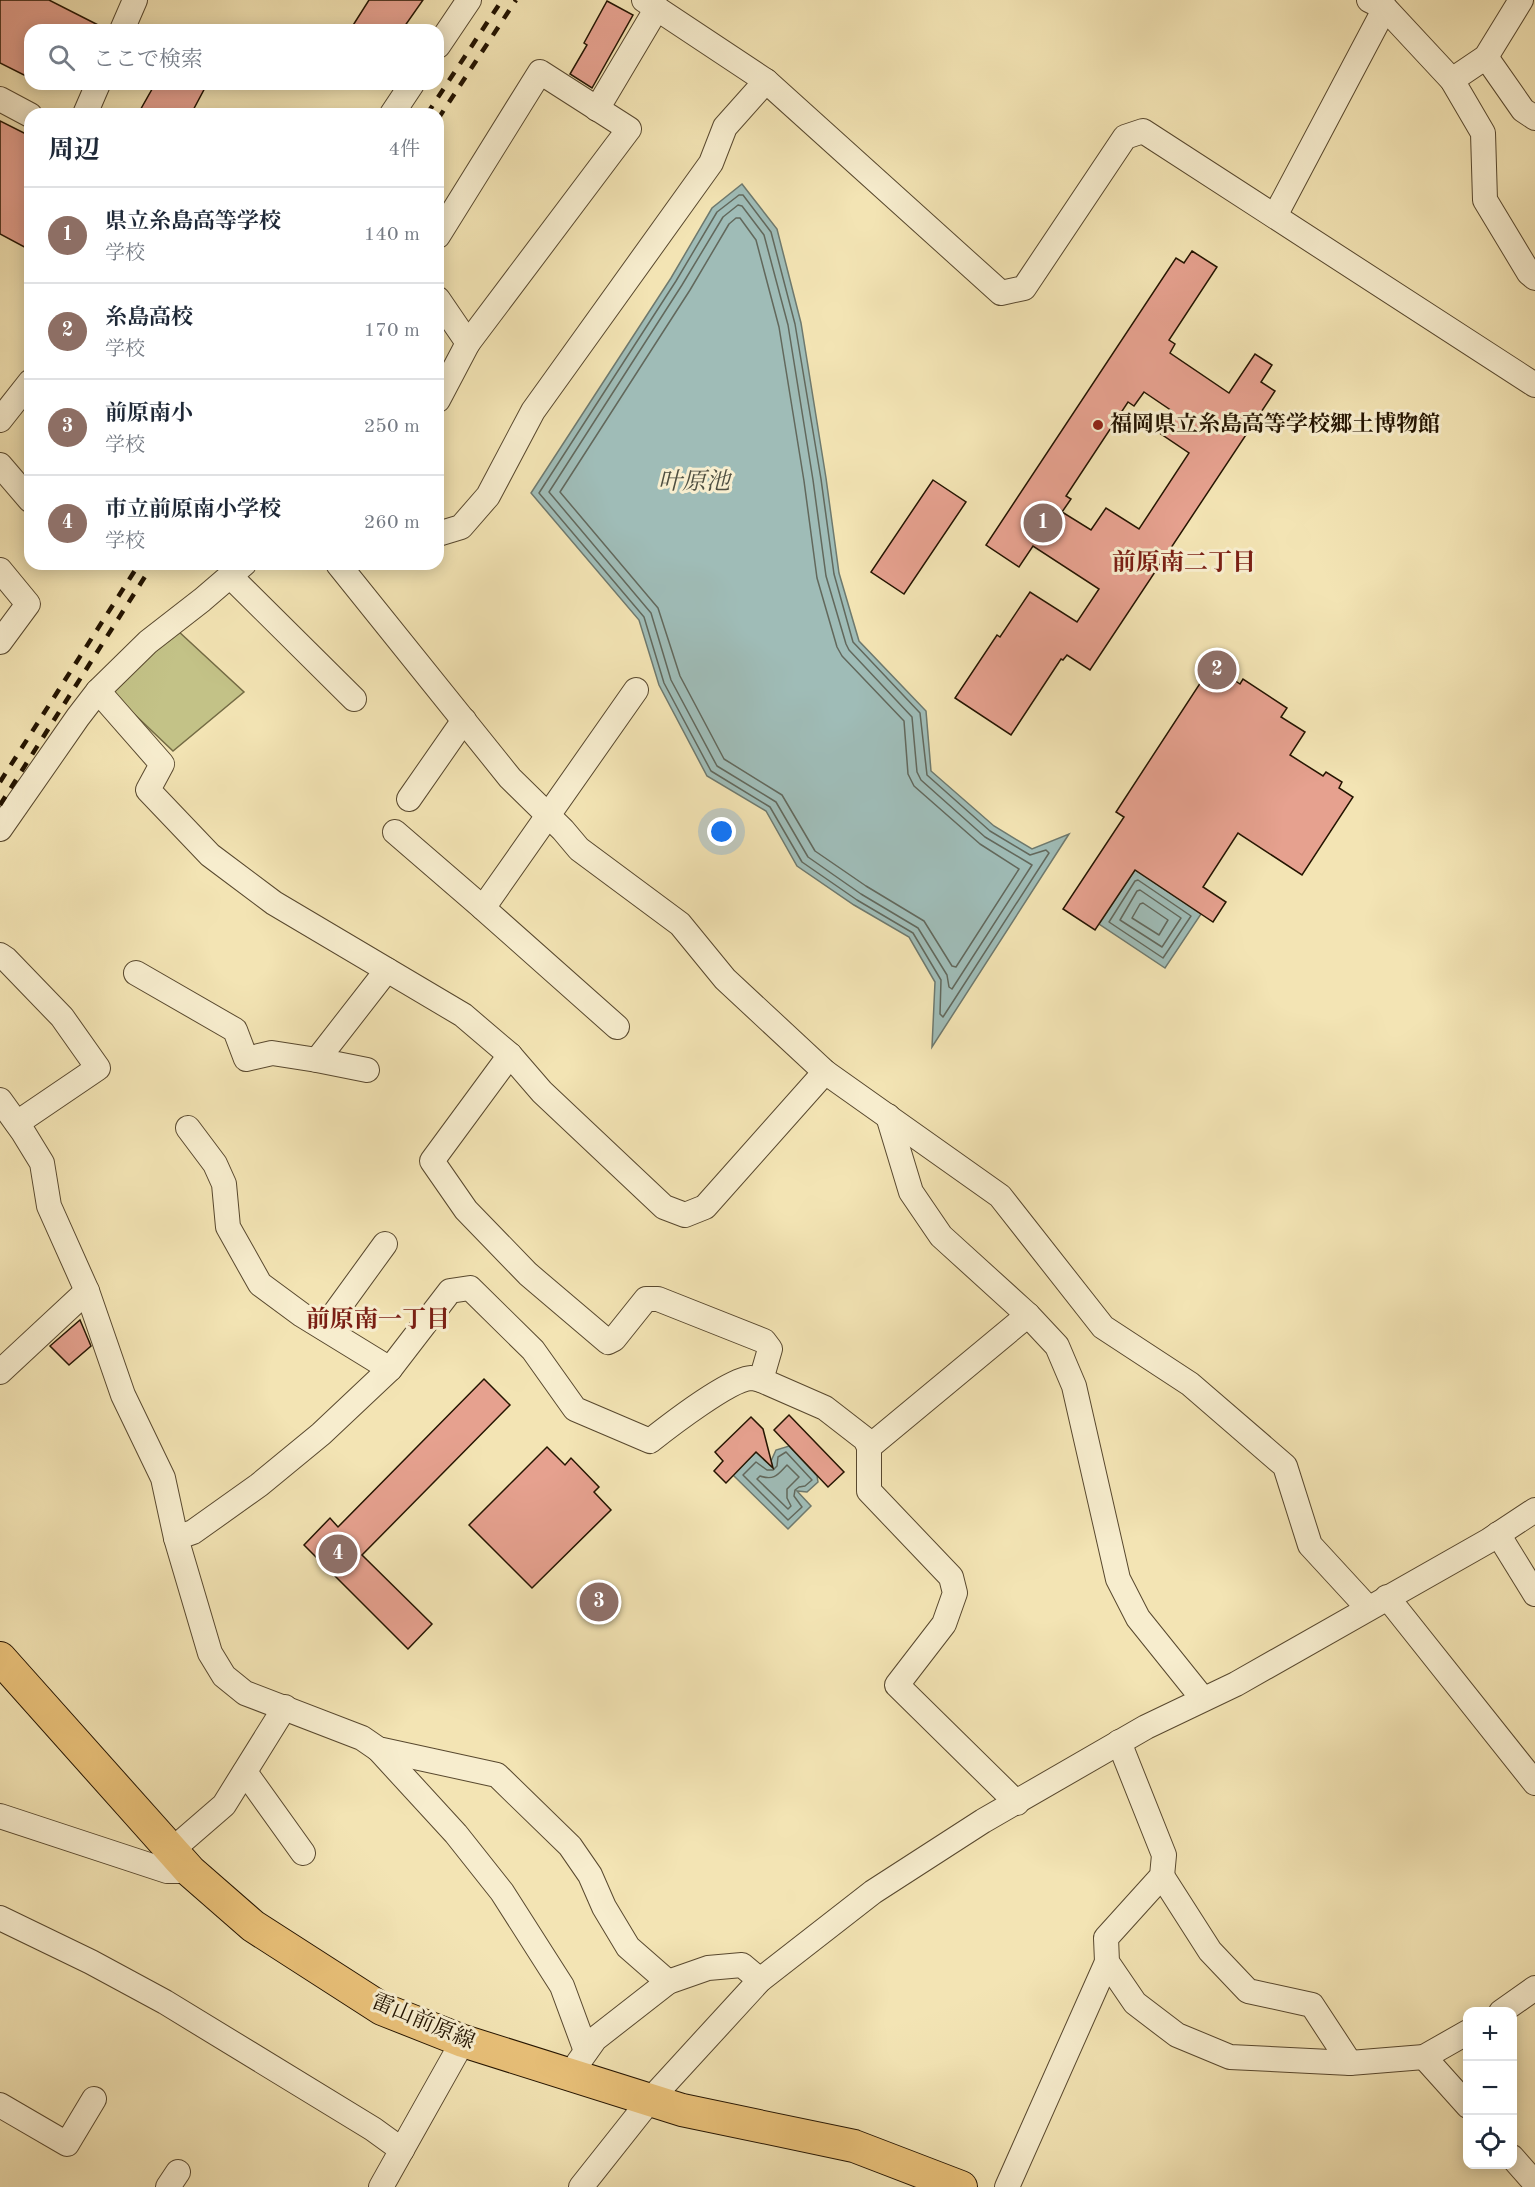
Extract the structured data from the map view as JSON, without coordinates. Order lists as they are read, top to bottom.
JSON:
{
  "streets": {
    "main road": ["雷山前原線"]
  },
  "districts": ["前原南二丁目", "前原南一丁目"],
  "water": ["叶原池"],
  "places": ["福岡県立糸島高等学校郷土博物館"],
  "page": {
    "search": "ここで検索",
    "heading": ["周辺", "4件"],
    "list": [
      {
        "mark": "1",
        "name": "県立糸島高等学校",
        "note": "学校",
        "value": "140 m"
      },
      {
        "mark": "2",
        "name": "糸島高校",
        "note": "学校",
        "value": "170 m"
      },
      {
        "mark": "3",
        "name": "前原南小",
        "note": "学校",
        "value": "250 m"
      },
      {
        "mark": "4",
        "name": "市立前原南小学校",
        "note": "学校",
        "value": "260 m"
      }
    ],
    "pins": [
      "1",
      "2",
      "4",
      "3"
    ],
    "map_buttons": ["+", "−"]
  }
}
